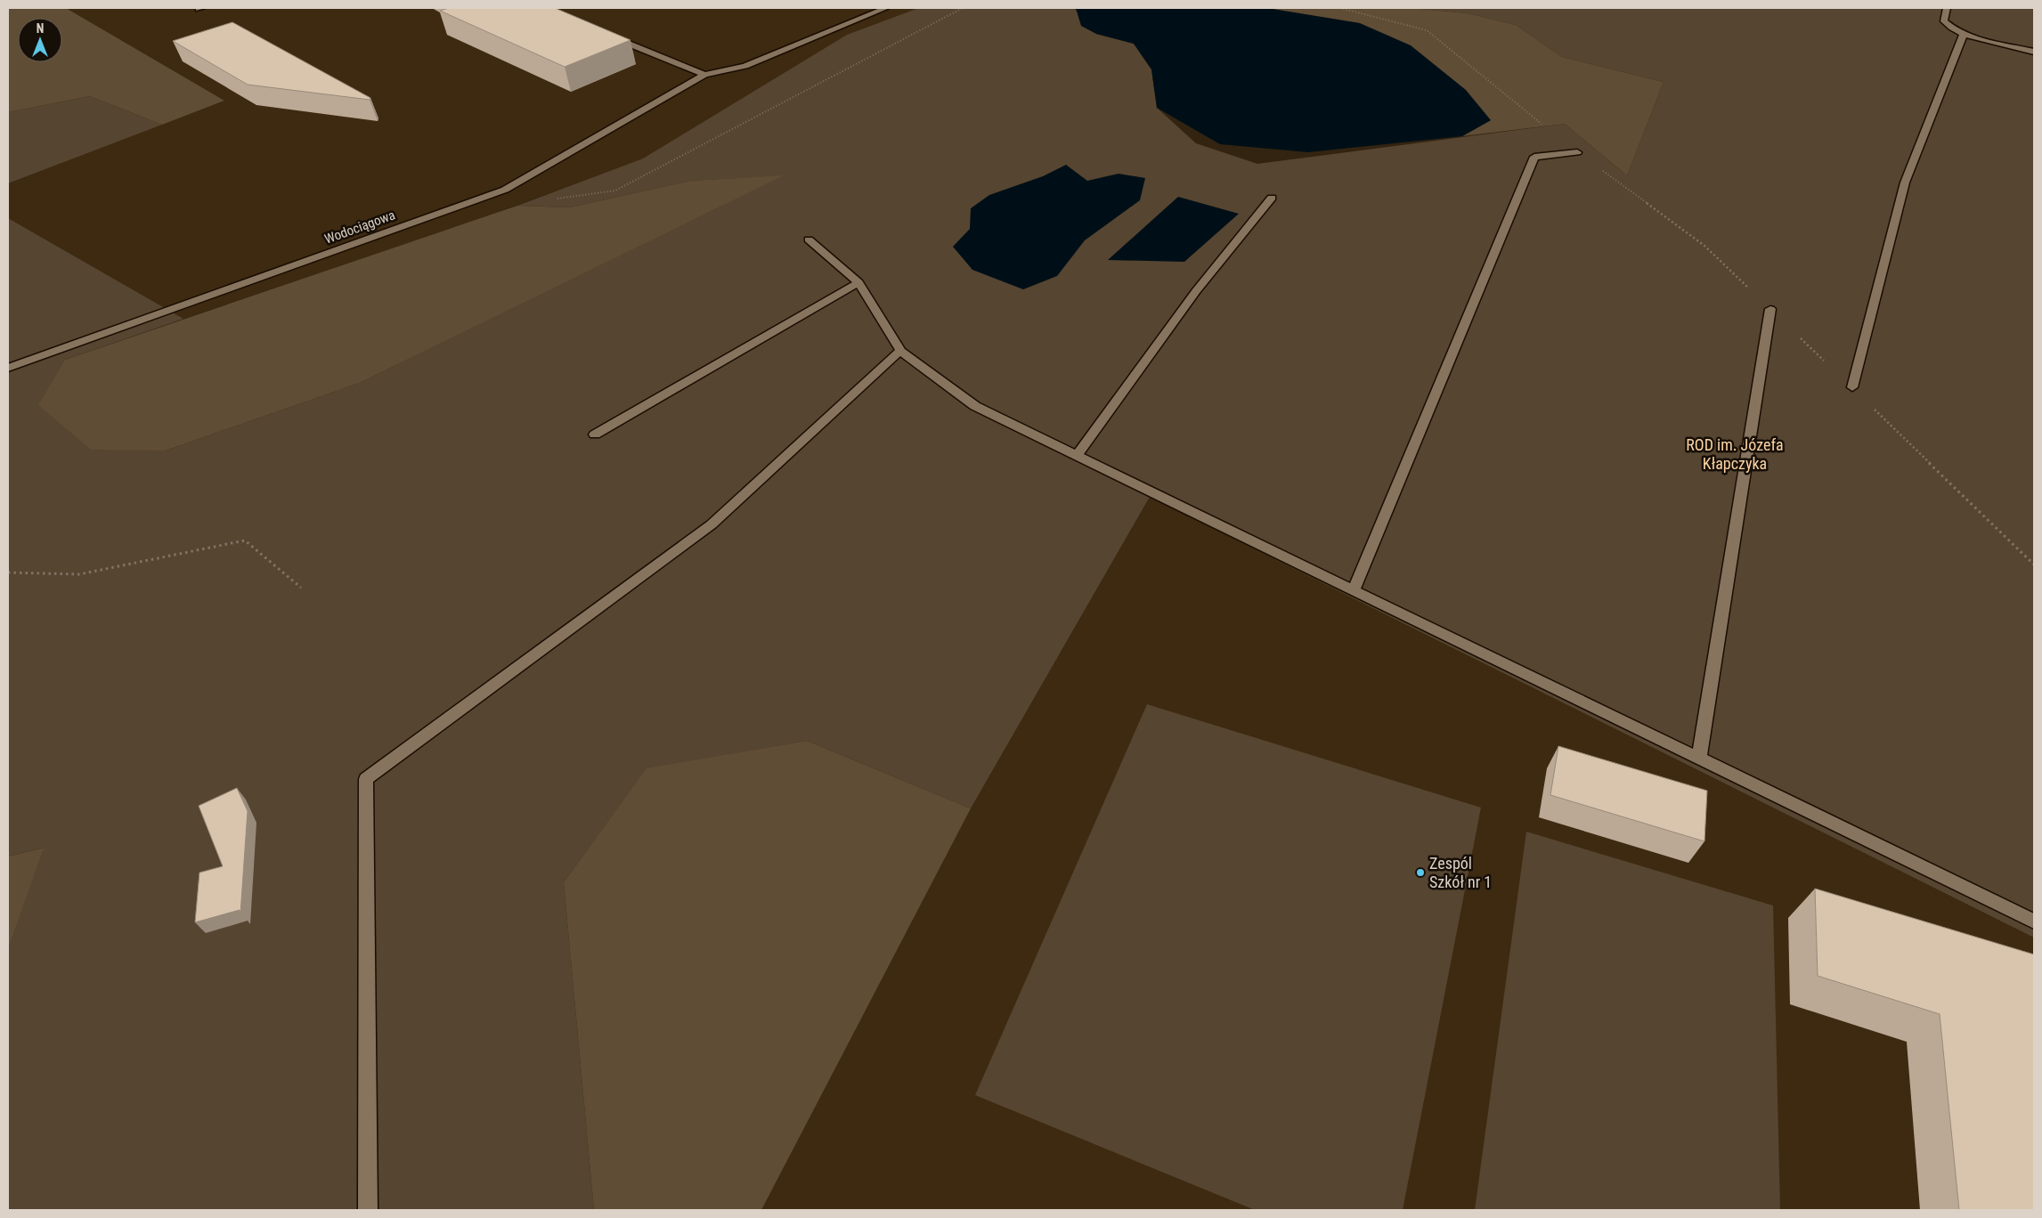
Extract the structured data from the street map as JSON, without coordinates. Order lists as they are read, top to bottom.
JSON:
{
  "streets": {
    "street": ["Wodociągowa"]
  },
  "parks": ["ROD im. Józefa Kłapczyka"],
  "places": ["Zespól Szkół nr 1"],
  "north": "top"
}
